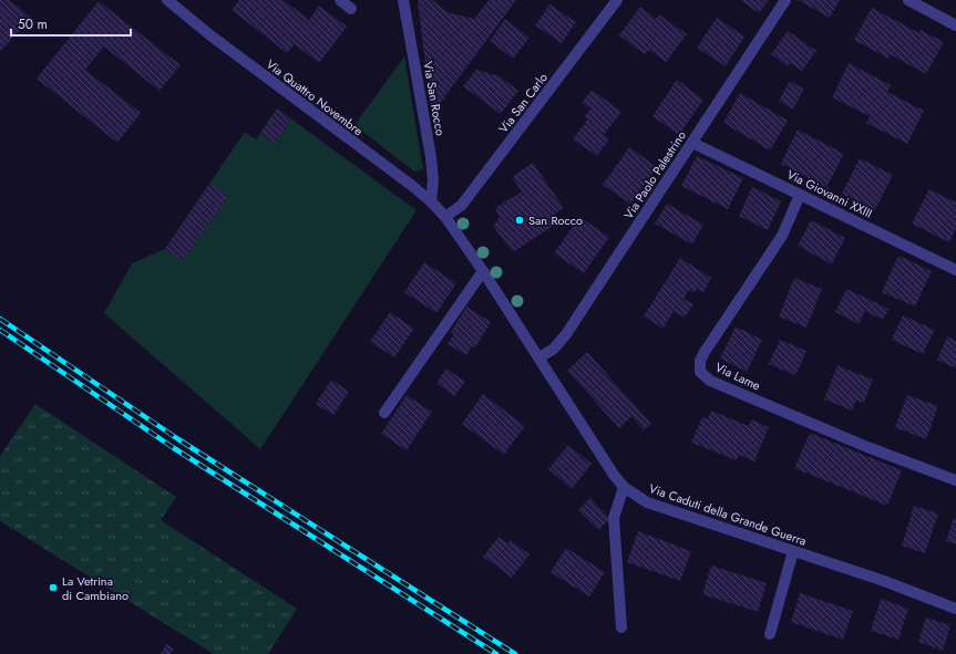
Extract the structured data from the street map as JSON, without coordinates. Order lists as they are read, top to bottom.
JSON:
{
  "streets": {
    "street": [
      "Via Quattro Novembre",
      "Via San Rocco",
      "Via San Carlo",
      "Via Paolo Palestrino",
      "Via Giovanni XXIII",
      "Via Lame",
      "Via Caduti della Grande Guerra"
    ]
  },
  "crossings": [
    ["Via Quattro Novembre", "Via San Rocco"],
    ["Via Quattro Novembre", "Via San Carlo"],
    ["Via Quattro Novembre", "Via Caduti della Grande Guerra"],
    ["Via San Carlo", "Via Caduti della Grande Guerra"],
    ["Via Paolo Palestrino", "Via Giovanni XXIII"],
    ["Via Paolo Palestrino", "Via Caduti della Grande Guerra"],
    ["Via Giovanni XXIII", "Via Lame"]
  ],
  "places": ["San Rocco", "La Vetrina di Cambiano"],
  "scale_bar": "50 m"
}
